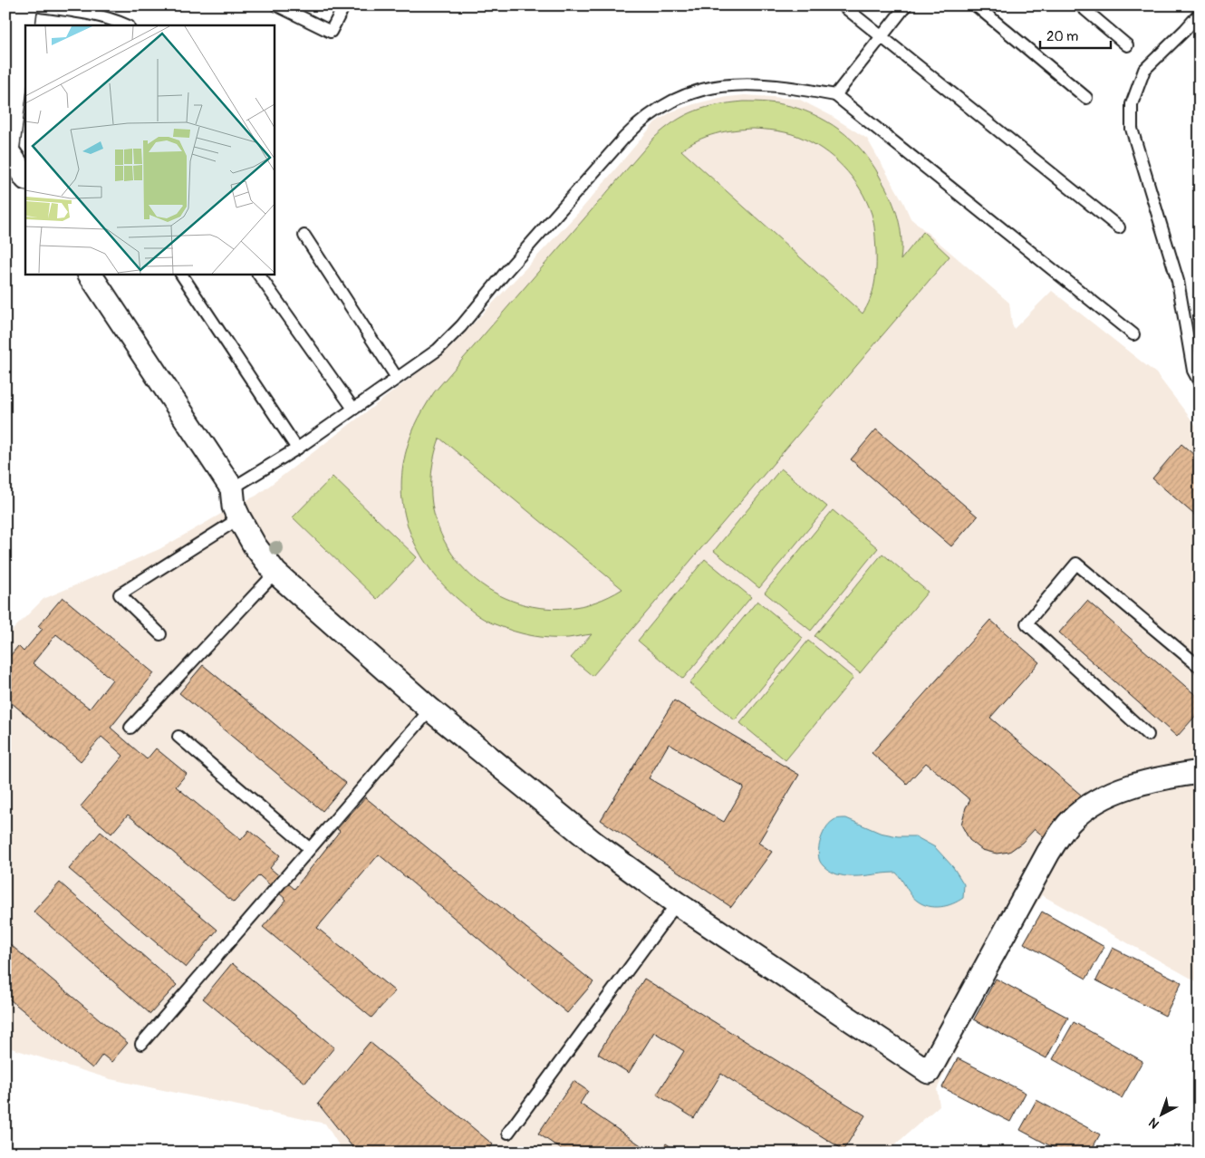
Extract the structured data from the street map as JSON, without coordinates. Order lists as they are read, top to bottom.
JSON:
{
  "scale_bar": "20 m",
  "north": "bottom left"
}
